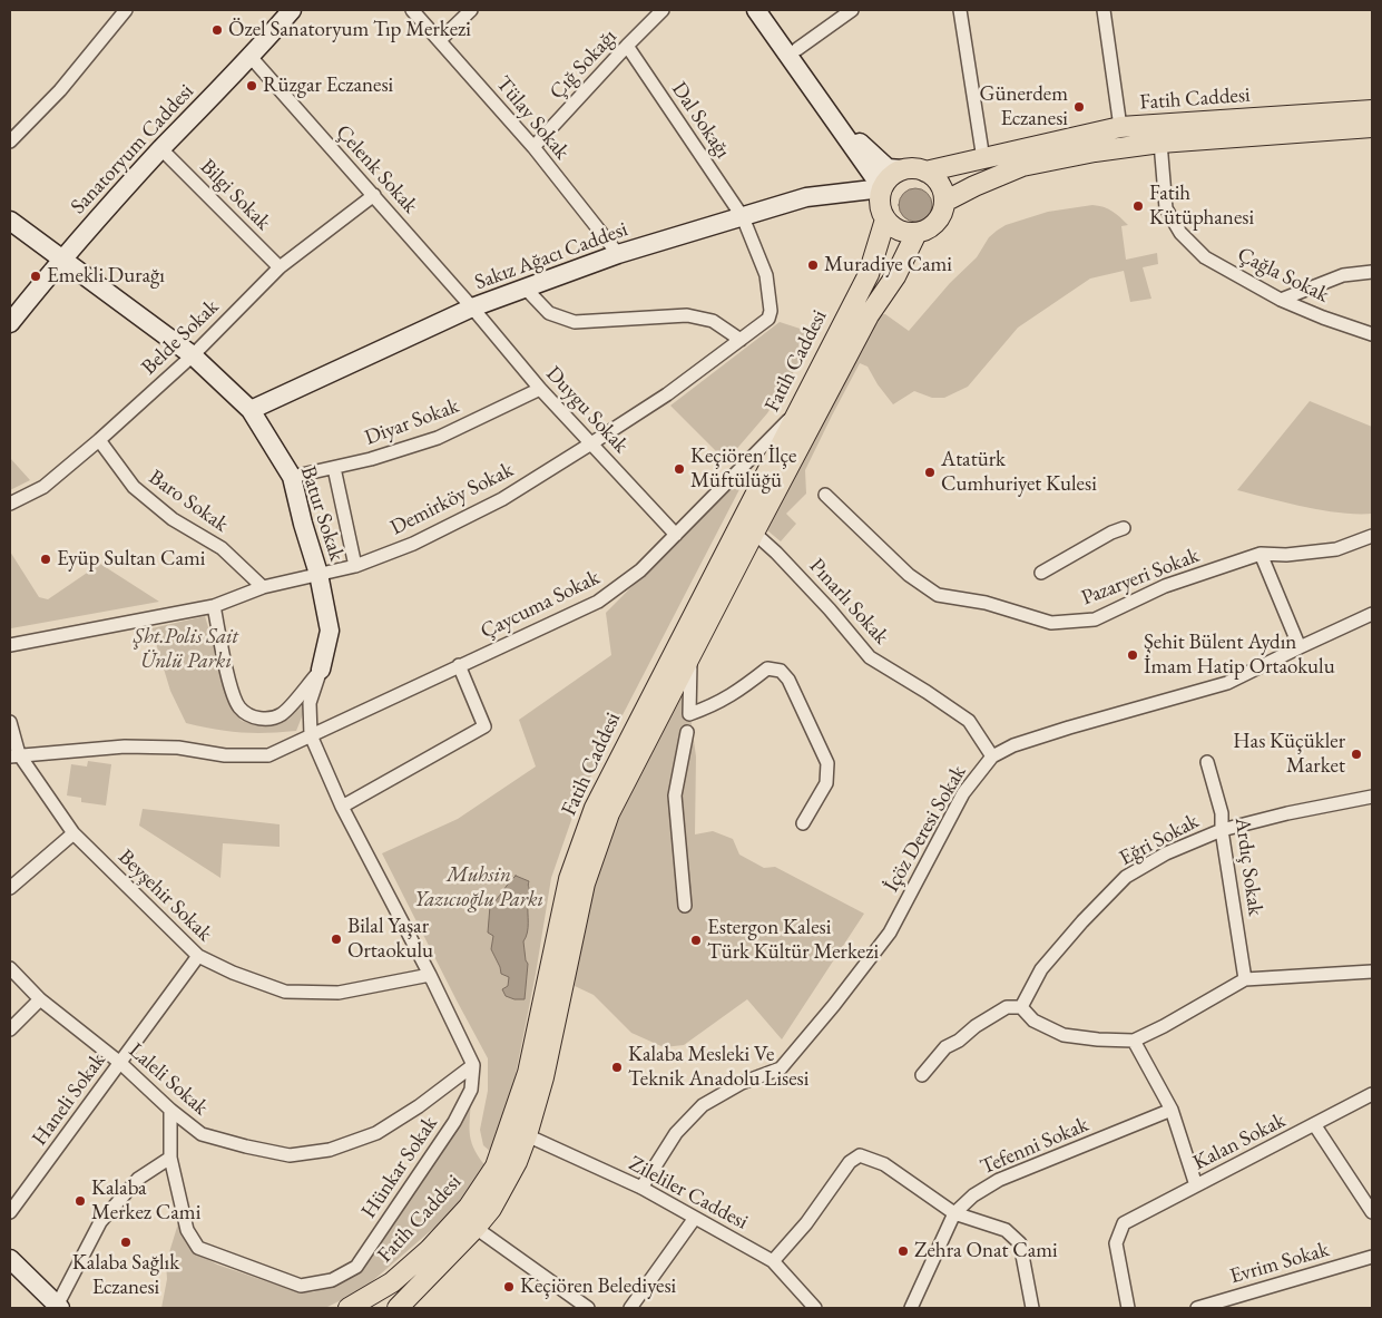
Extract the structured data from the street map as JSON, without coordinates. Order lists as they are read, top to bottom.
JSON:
{
  "streets": {
    "main road": ["Fatih Caddesi"],
    "street": [
      "Çığ Sokağı",
      "Tülay Sokak",
      "Dal Sokağı",
      "Sanatoryum Caddesi",
      "Çelenk Sokak",
      "Bilgi Sokak",
      "Sakız Ağacı Caddesi",
      "Çağla Sokak",
      "Belde Sokak",
      "Duygu Sokak",
      "Diyar Sokak",
      "Demirköy Sokak",
      "Baro Sokak",
      "Batur Sokak",
      "Pazaryeri Sokak",
      "Pınarlı Sokak",
      "Çaycuma Sokak",
      "İçöz Deresi Sokak",
      "Eğri Sokak",
      "Ardıç Sokak",
      "Beyşehir Sokak",
      "Laleli Sokak",
      "Haneli Sokak",
      "Kalan Sokak",
      "Tefenni Sokak",
      "Hünkar Sokak",
      "Zileliler Caddesi",
      "Evrim Sokak"
    ]
  },
  "crossings": [
    ["Çığ Sokağı", "Tülay Sokak"],
    ["Çığ Sokağı", "Dal Sokağı"],
    ["Fatih Caddesi", "Sakız Ağacı Caddesi"],
    ["Fatih Caddesi", "Çağla Sokak"],
    ["Fatih Caddesi", "Pınarlı Sokak"],
    ["Fatih Caddesi", "Çaycuma Sokak"],
    ["Fatih Caddesi", "Zileliler Caddesi"],
    ["Tülay Sokak", "Sakız Ağacı Caddesi"],
    ["Dal Sokağı", "Sakız Ağacı Caddesi"],
    ["Dal Sokağı", "Demirköy Sokak"],
    ["Sanatoryum Caddesi", "Çelenk Sokak"],
    ["Sanatoryum Caddesi", "Bilgi Sokak"],
    ["Sanatoryum Caddesi", "Batur Sokak"],
    ["Çelenk Sokak", "Sakız Ağacı Caddesi"],
    ["Çelenk Sokak", "Belde Sokak"],
    ["Çelenk Sokak", "Duygu Sokak"],
    ["Bilgi Sokak", "Belde Sokak"],
    ["Sakız Ağacı Caddesi", "Duygu Sokak"],
    ["Sakız Ağacı Caddesi", "Demirköy Sokak"],
    ["Sakız Ağacı Caddesi", "Batur Sokak"],
    ["Belde Sokak", "Baro Sokak"],
    ["Belde Sokak", "Batur Sokak"],
    ["Duygu Sokak", "Diyar Sokak"],
    ["Duygu Sokak", "Demirköy Sokak"],
    ["Duygu Sokak", "Çaycuma Sokak"],
    ["Diyar Sokak", "Batur Sokak"],
    ["Demirköy Sokak", "Baro Sokak"],
    ["Demirköy Sokak", "Batur Sokak"],
    ["Pınarlı Sokak", "İçöz Deresi Sokak"],
    ["Çaycuma Sokak", "Beyşehir Sokak"],
    ["İçöz Deresi Sokak", "Zileliler Caddesi"],
    ["Eğri Sokak", "Ardıç Sokak"],
    ["Beyşehir Sokak", "Haneli Sokak"],
    ["Laleli Sokak", "Haneli Sokak"],
    ["Laleli Sokak", "Hünkar Sokak"]
  ],
  "parks": ["Şht.Polis Sait Ünlü Parkı", "Muhsin Yazıcıoğlu Parkı"],
  "places": [
    "Özel Sanatoryum Tıp Merkezi",
    "Rüzgar Eczanesi",
    "Günerdem Eczanesi",
    "Fatih Kütüphanesi",
    "Muradiye Cami",
    "Emekli Durağı",
    "Keçiören İlçe Müftülüğü",
    "Atatürk Cumhuriyet Kulesi",
    "Eyüp Sultan Cami",
    "Şehit Bülent Aydın İmam Hatip Ortaokulu",
    "Has Küçükler Market",
    "Bilal Yaşar Ortaokulu",
    "Estergon Kalesi Türk Kültür Merkezi",
    "Kalaba Mesleki Ve Teknik Anadolu Lisesi",
    "Kalaba Merkez Cami",
    "Kalaba Sağlık Eczanesi",
    "Zehra Onat Cami",
    "Keçiören Belediyesi"
  ]
}
